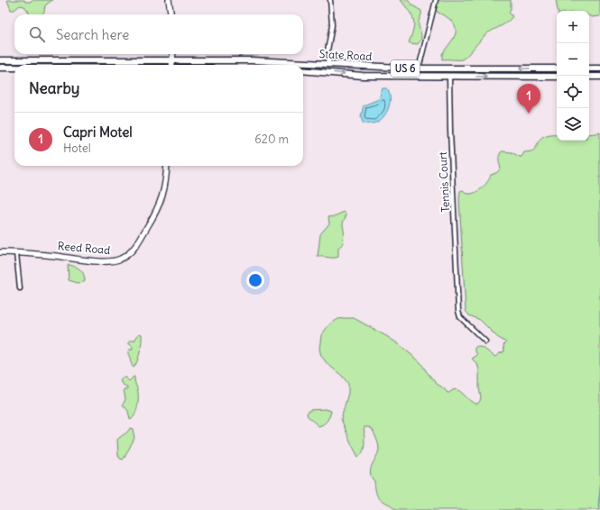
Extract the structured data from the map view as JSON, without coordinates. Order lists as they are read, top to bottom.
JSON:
{
  "streets": {
    "main road": ["State Road", "US 6"],
    "street": ["Tennis Court", "Reed Road"]
  },
  "crossings": [
    ["State Road", "Tennis Court"]
  ],
  "page": {
    "map_buttons": ["+", "−"],
    "search": "Search here",
    "heading": "Nearby",
    "pins": "1",
    "list": [
      {
        "mark": "1",
        "name": "Capri Motel",
        "note": "Hotel",
        "value": "620 m"
      }
    ]
  }
}
